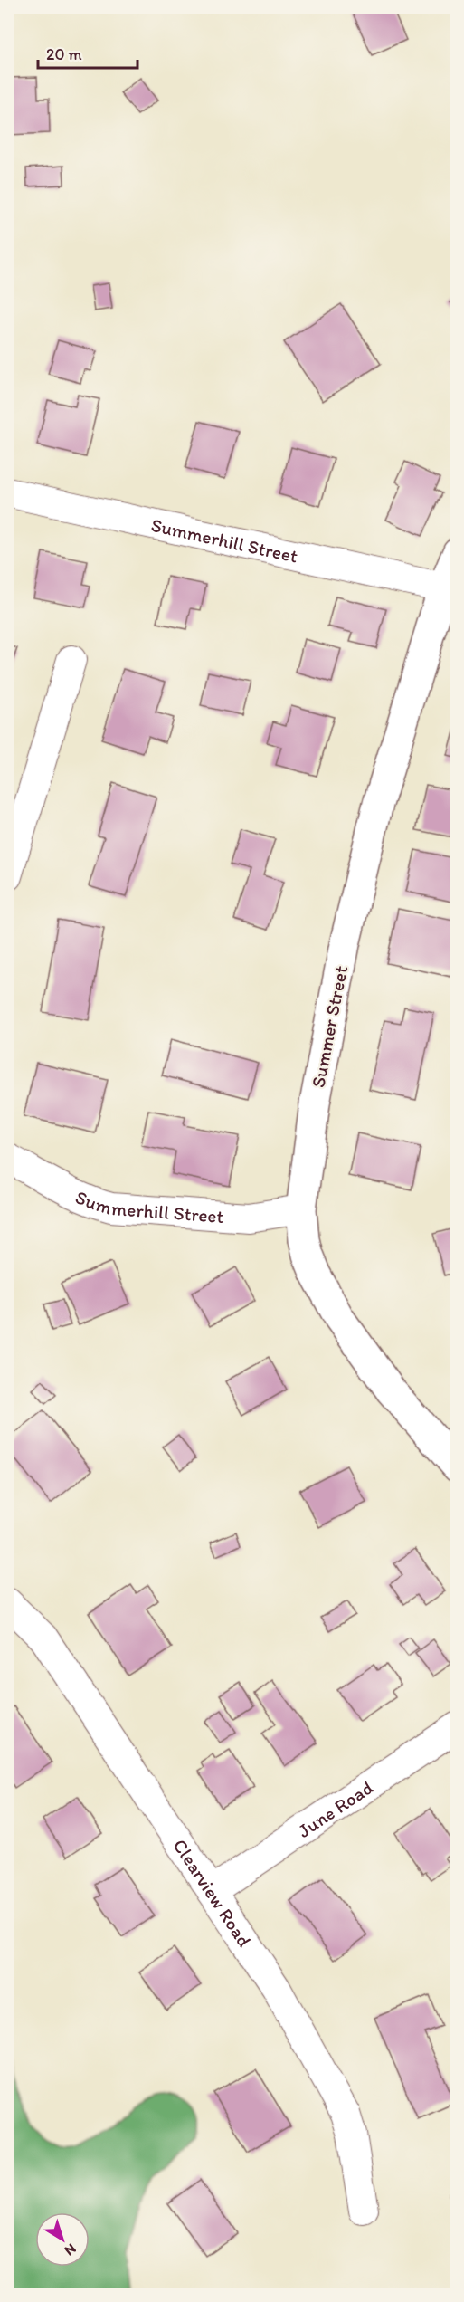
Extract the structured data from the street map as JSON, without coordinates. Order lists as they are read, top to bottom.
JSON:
{
  "streets": {
    "main road": ["Summer Street"],
    "street": ["Summerhill Street", "June Road", "Clearview Road"]
  },
  "crossings": [
    ["Summerhill Street", "Summer Street"],
    ["June Road", "Clearview Road"]
  ],
  "scale_bar": "20 m",
  "north": "bottom right"
}
